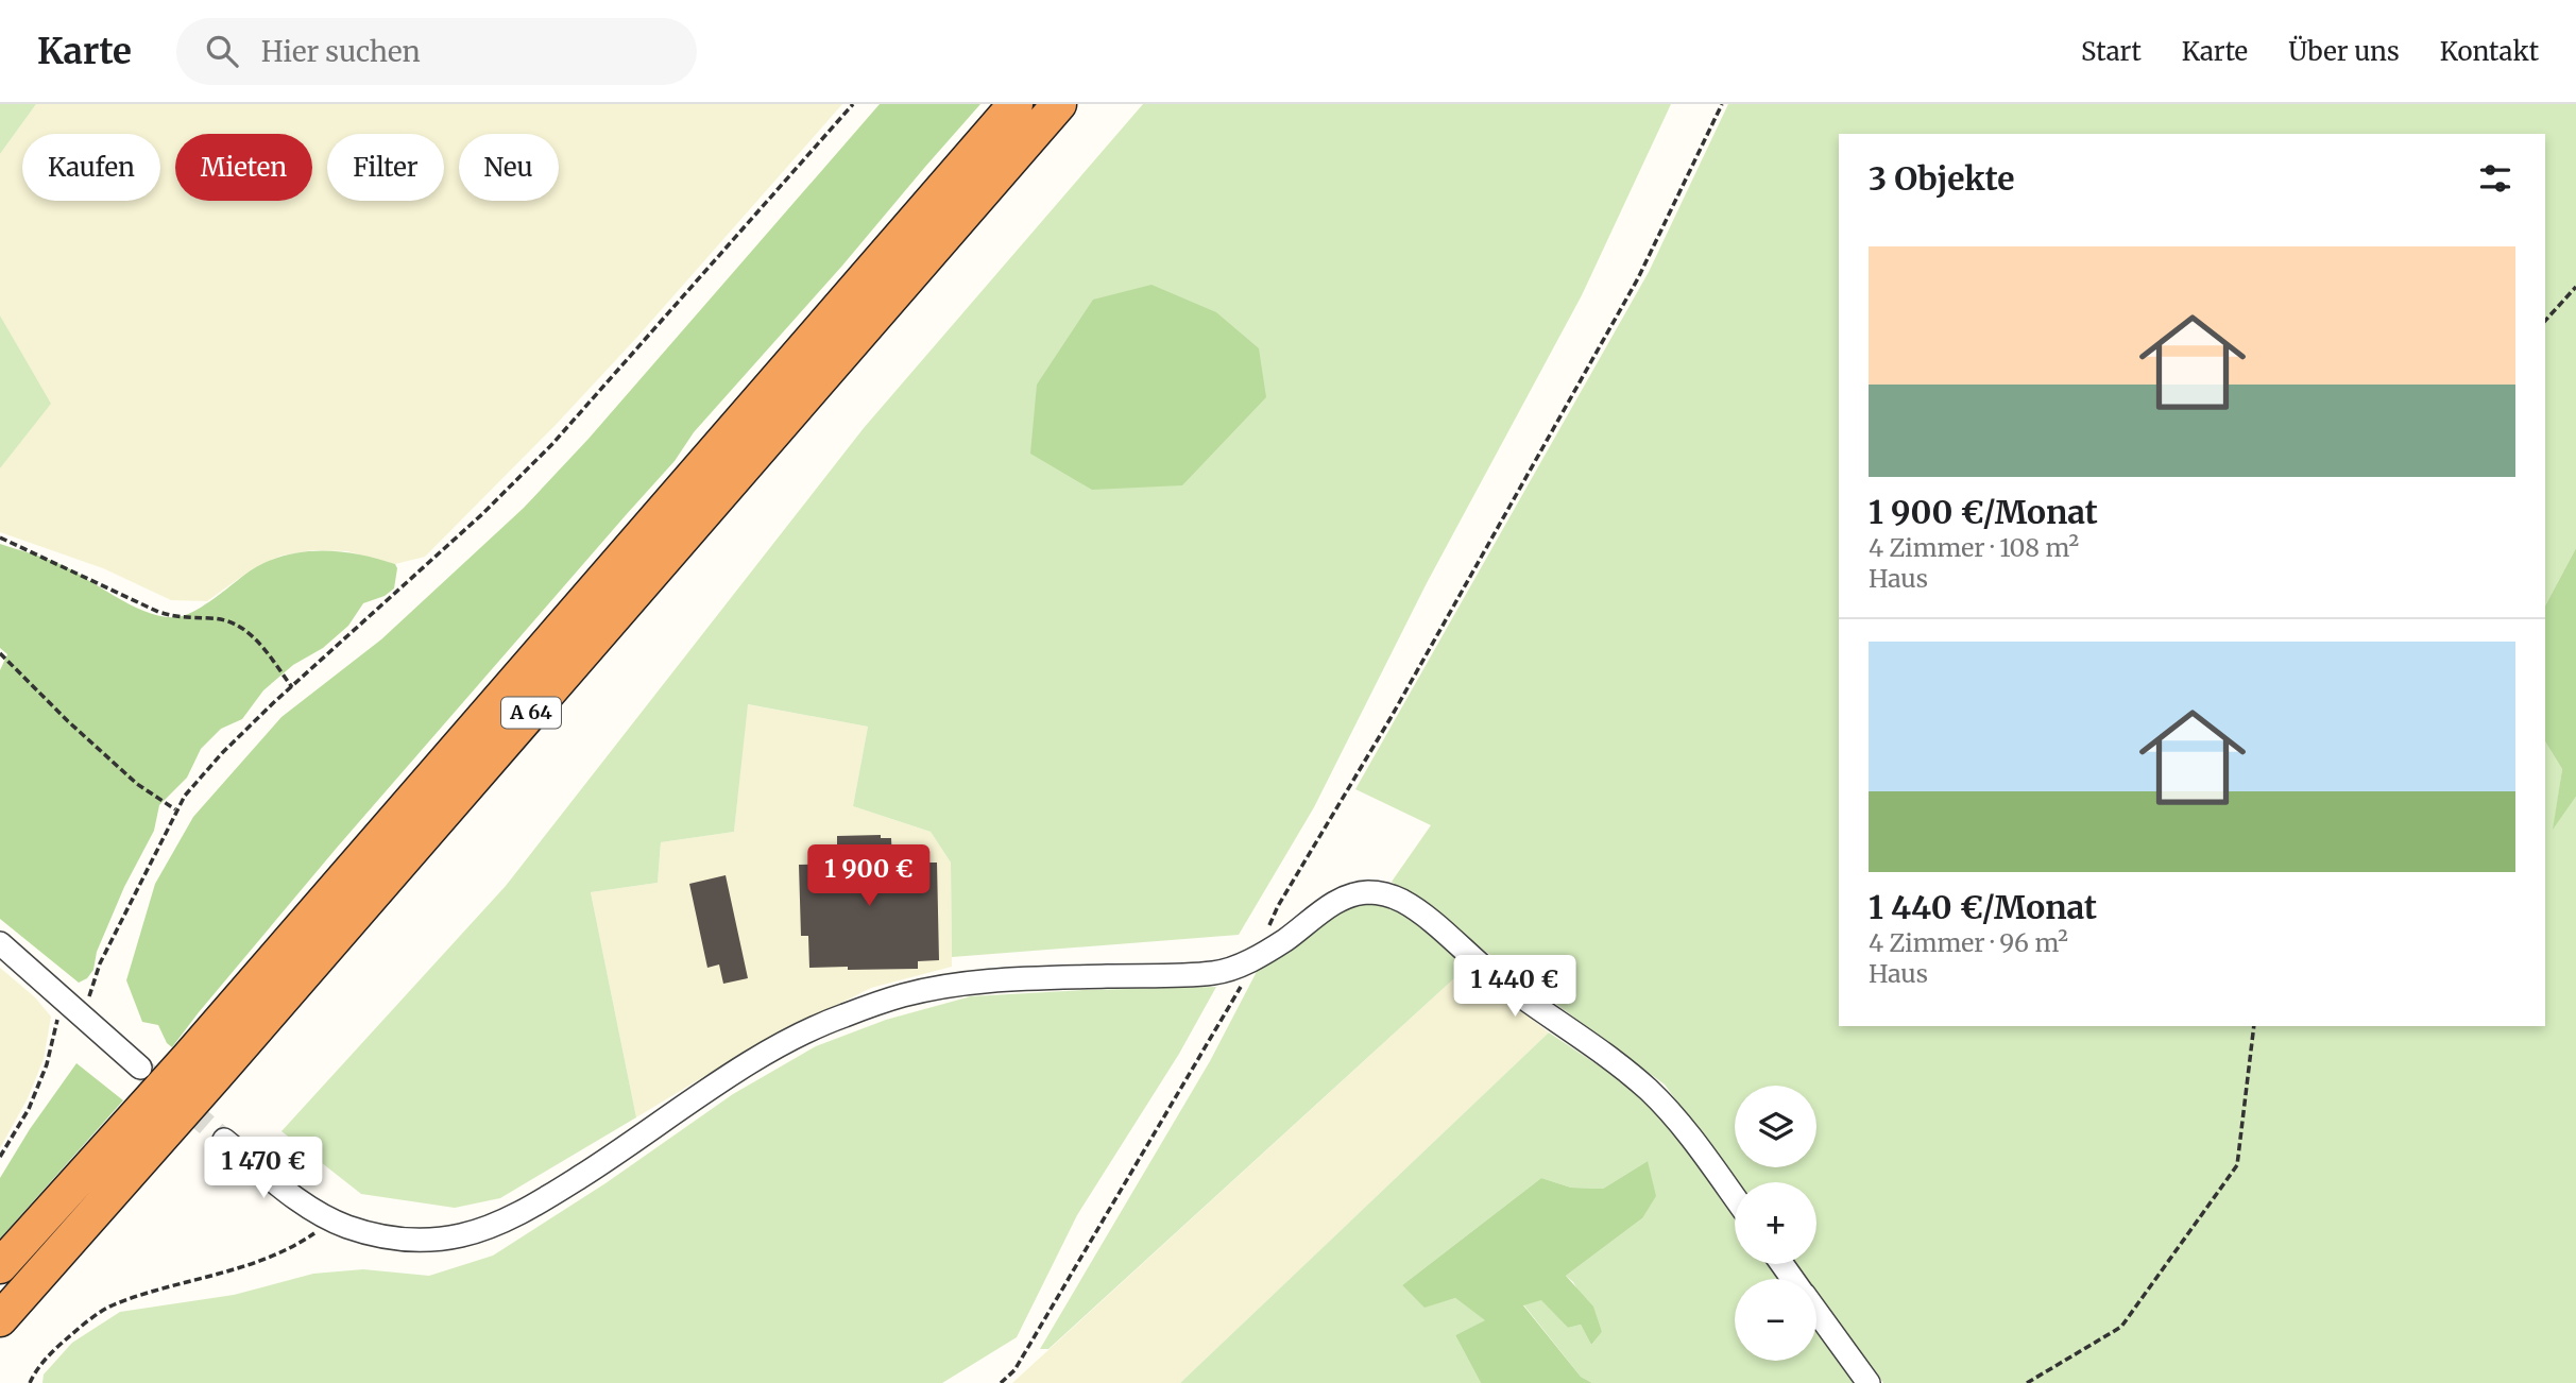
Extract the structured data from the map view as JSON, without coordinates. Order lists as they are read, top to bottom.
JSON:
{
  "streets": {
    "highway": ["A 64"]
  },
  "page": {
    "header": "Karte",
    "search": "Hier suchen",
    "nav": [
      "Start",
      "Karte",
      "Über uns",
      "Kontakt"
    ],
    "chip": [
      "Kaufen",
      "Mieten",
      "Filter",
      "Neu"
    ],
    "heading": "3 Objekte",
    "list": [
      {
        "name": "1 900 €/Monat",
        "note": "4 Zimmer · 108 m² · Haus"
      },
      {
        "name": "1 440 €/Monat",
        "note": "4 Zimmer · 96 m² · Haus"
      }
    ],
    "price": ["1 900 €", "1 440 €", "1 470 €"],
    "map_buttons": ["+", "−"]
  }
}
